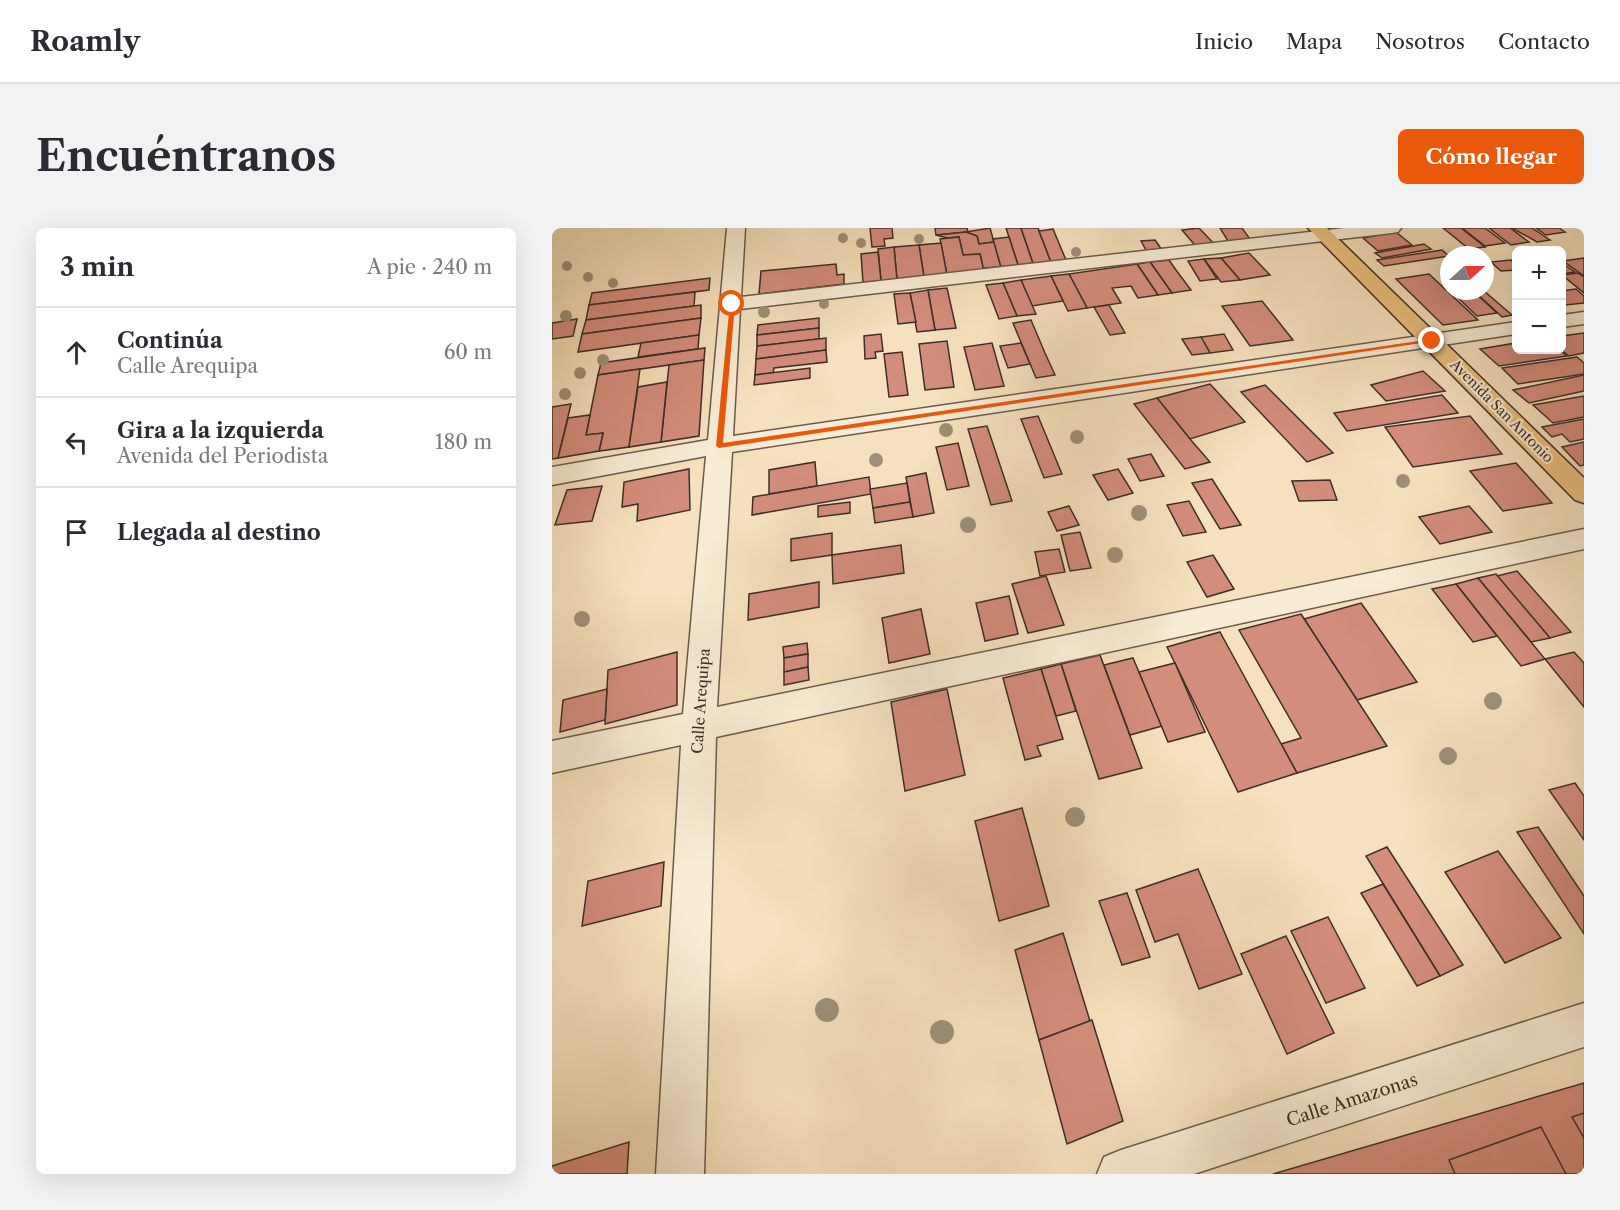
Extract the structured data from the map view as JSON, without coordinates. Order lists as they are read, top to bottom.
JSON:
{
  "streets": {
    "main road": ["Avenida San Antonio"],
    "street": ["Calle Arequipa", "Calle Amazonas"]
  },
  "north": "right",
  "page": {
    "header": "Roamly",
    "nav": [
      "Inicio",
      "Mapa",
      "Nosotros",
      "Contacto"
    ],
    "buttons": "Cómo llegar",
    "title": "Encuéntranos",
    "heading": ["3 min", "A pie · 240 m"],
    "map_buttons": ["+", "−"],
    "list": [
      ["Continúa", "Calle Arequipa", "60 m"],
      ["Gira a la izquierda", "Avenida del Periodista", "180 m"],
      "Llegada al destino"
    ]
  }
}
